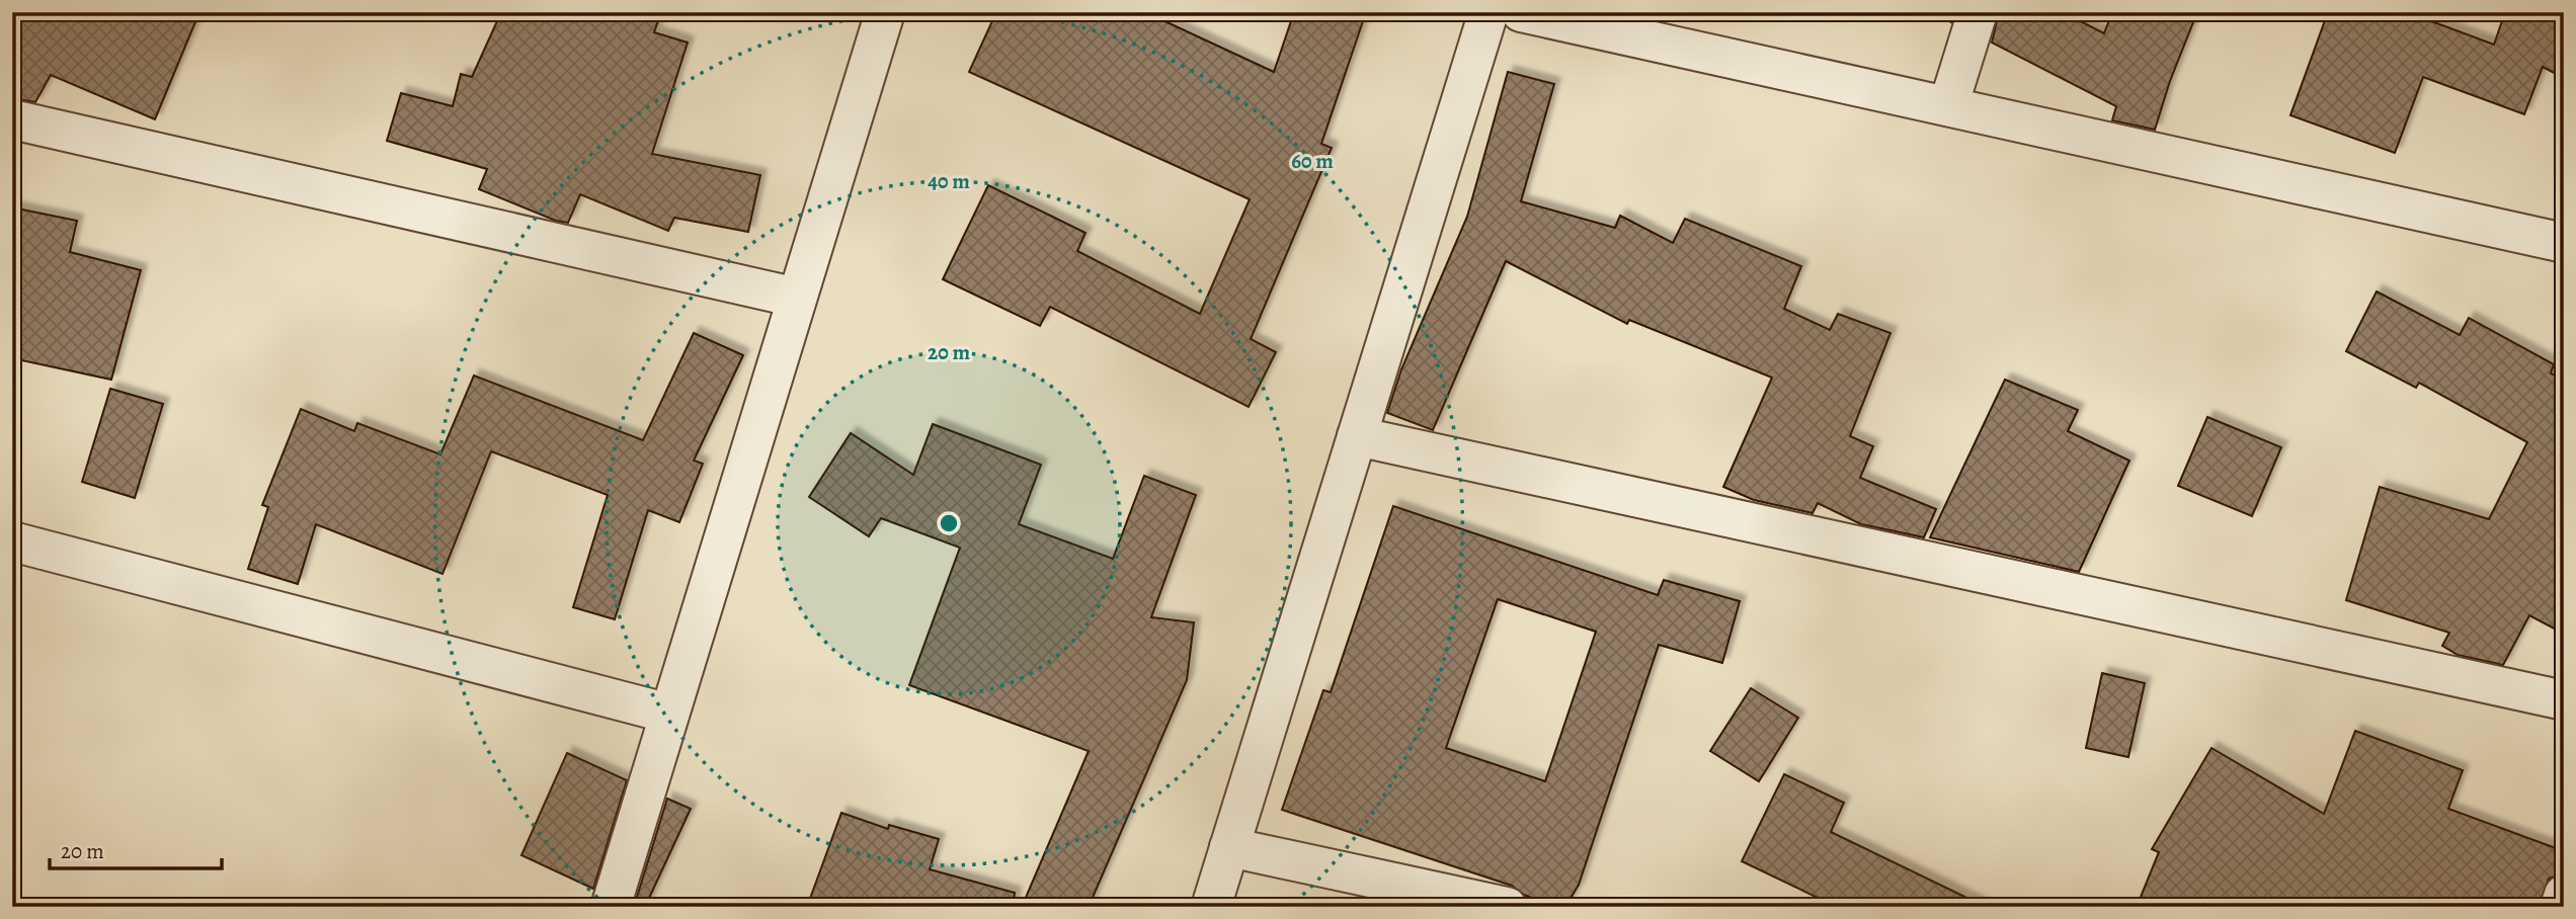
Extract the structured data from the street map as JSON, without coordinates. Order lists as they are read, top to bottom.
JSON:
{
  "scale_bar": "20 m",
  "rings": ["60 m", "40 m", "20 m"]
}
